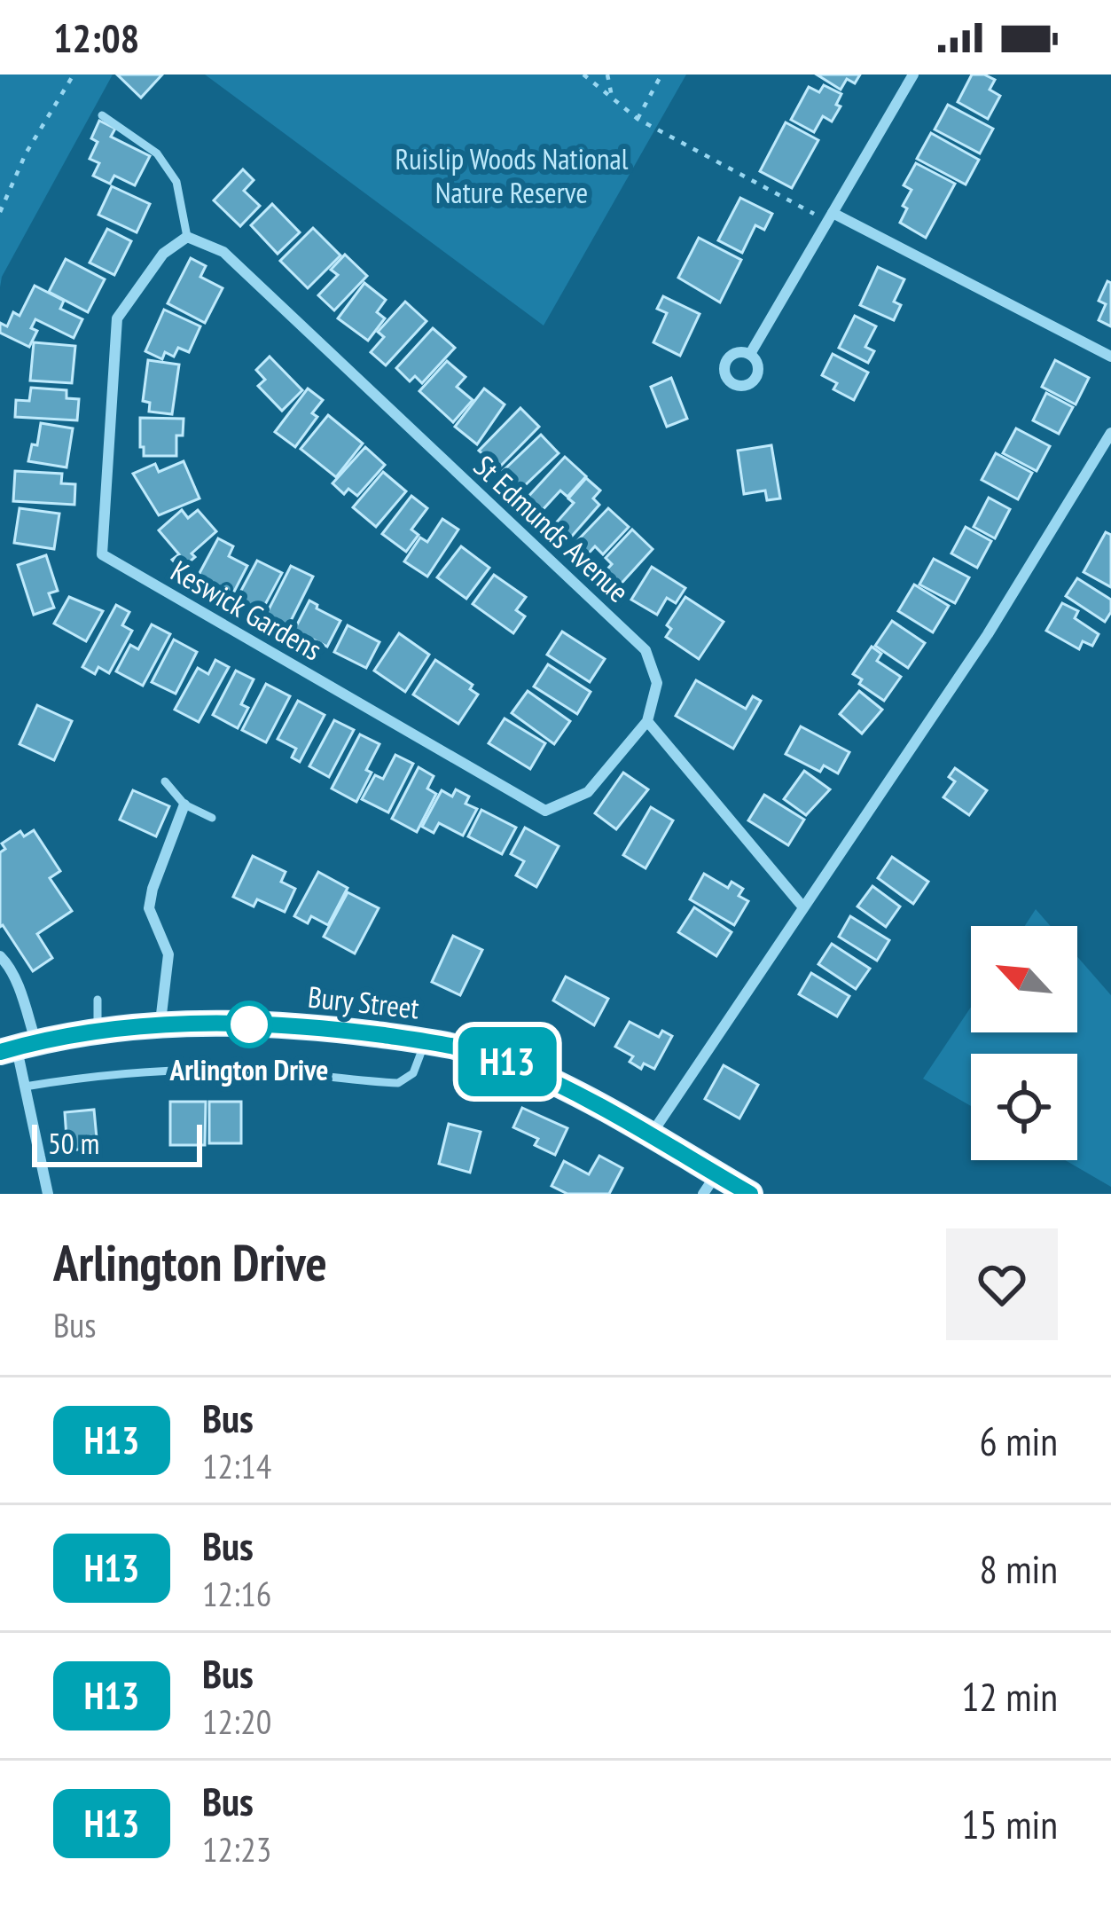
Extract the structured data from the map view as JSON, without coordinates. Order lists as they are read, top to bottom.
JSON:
{
  "streets": {
    "main road": ["Bury Street"],
    "street": ["St Edmunds Avenue", "Keswick Gardens"]
  },
  "crossings": [
    ["St Edmunds Avenue", "Keswick Gardens"]
  ],
  "parks": ["Ruislip Woods National Nature Reserve"],
  "places": ["Arlington Drive"],
  "lines": ["bus line H13"],
  "scale_bar": "50 m",
  "north": "top left",
  "page": {
    "status": "12:08",
    "on_map": "H13",
    "scale": "50 m",
    "heading": ["Arlington Drive", "Bus"],
    "list": [
      {
        "mark": "H13",
        "name": "Bus",
        "note": "12:14",
        "value": "6 min"
      },
      {
        "mark": "H13",
        "name": "Bus",
        "note": "12:16",
        "value": "8 min"
      },
      {
        "mark": "H13",
        "name": "Bus",
        "note": "12:20",
        "value": "12 min"
      },
      {
        "mark": "H13",
        "name": "Bus",
        "note": "12:23",
        "value": "15 min"
      }
    ]
  }
}
